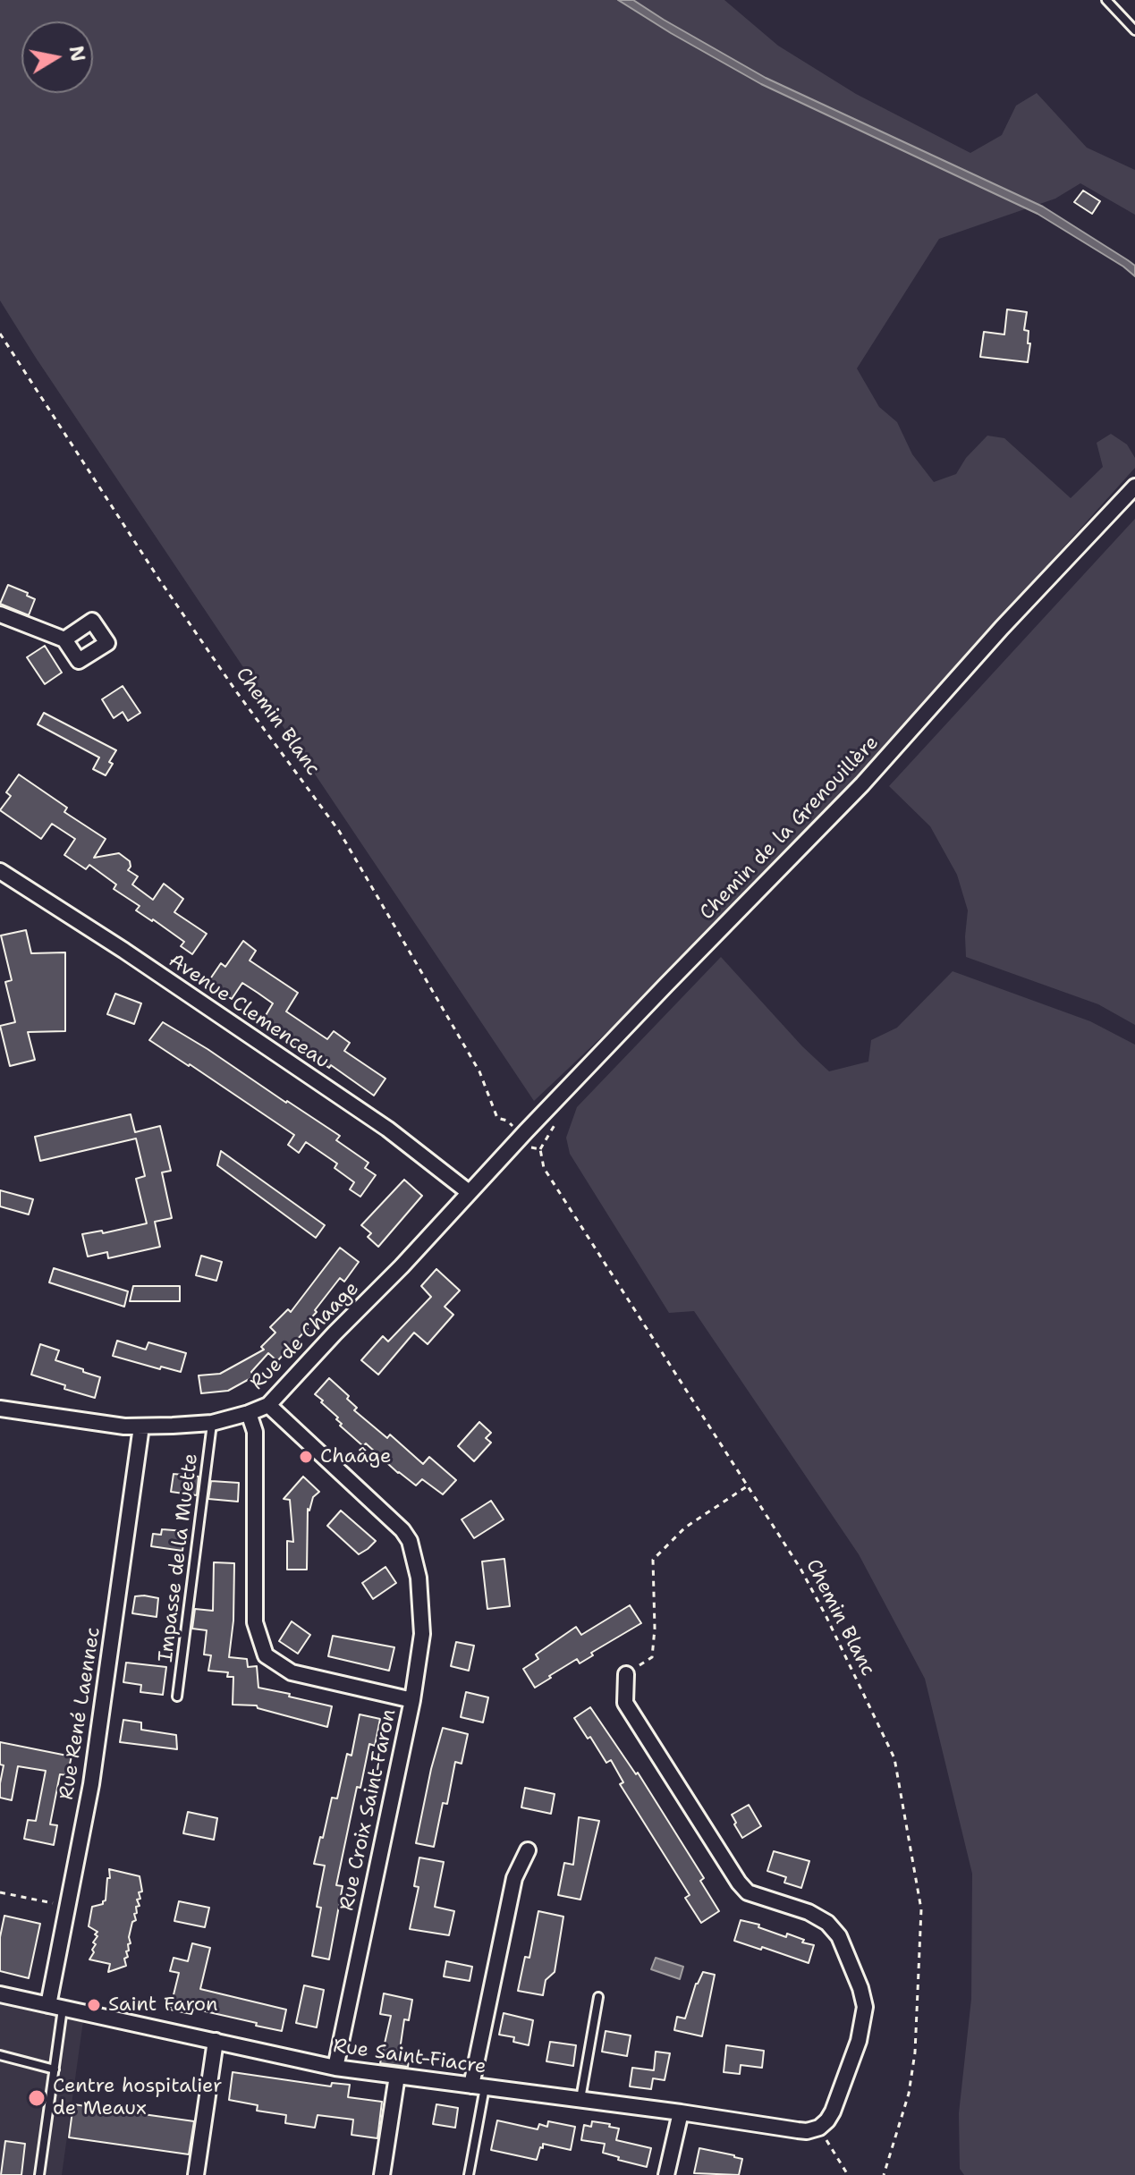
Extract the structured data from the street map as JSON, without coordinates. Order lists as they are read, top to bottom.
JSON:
{
  "streets": {
    "street": [
      "Chemin de la Grenouillère",
      "Avenue Clemenceau",
      "Rue de Chaage",
      "Rue René Laennec",
      "Rue Croix Saint-Faron",
      "Rue Saint-Fiacre"
    ],
    "lane": ["Impasse de la Muette"],
    "path": ["Chemin Blanc"]
  },
  "crossings": [
    ["Chemin de la Grenouillère", "Avenue Clemenceau"],
    ["Chemin de la Grenouillère", "Rue de Chaage"],
    ["Avenue Clemenceau", "Rue de Chaage"],
    ["Rue de Chaage", "Impasse de la Muette"],
    ["Rue de Chaage", "Rue René Laennec"],
    ["Rue de Chaage", "Rue Croix Saint-Faron"],
    ["Rue René Laennec", "Rue Saint-Fiacre"],
    ["Rue Croix Saint-Faron", "Rue Saint-Fiacre"]
  ],
  "places": ["Chaâge", "Saint Faron", "Centre hospitalier de Meaux"],
  "north": "right"
}
